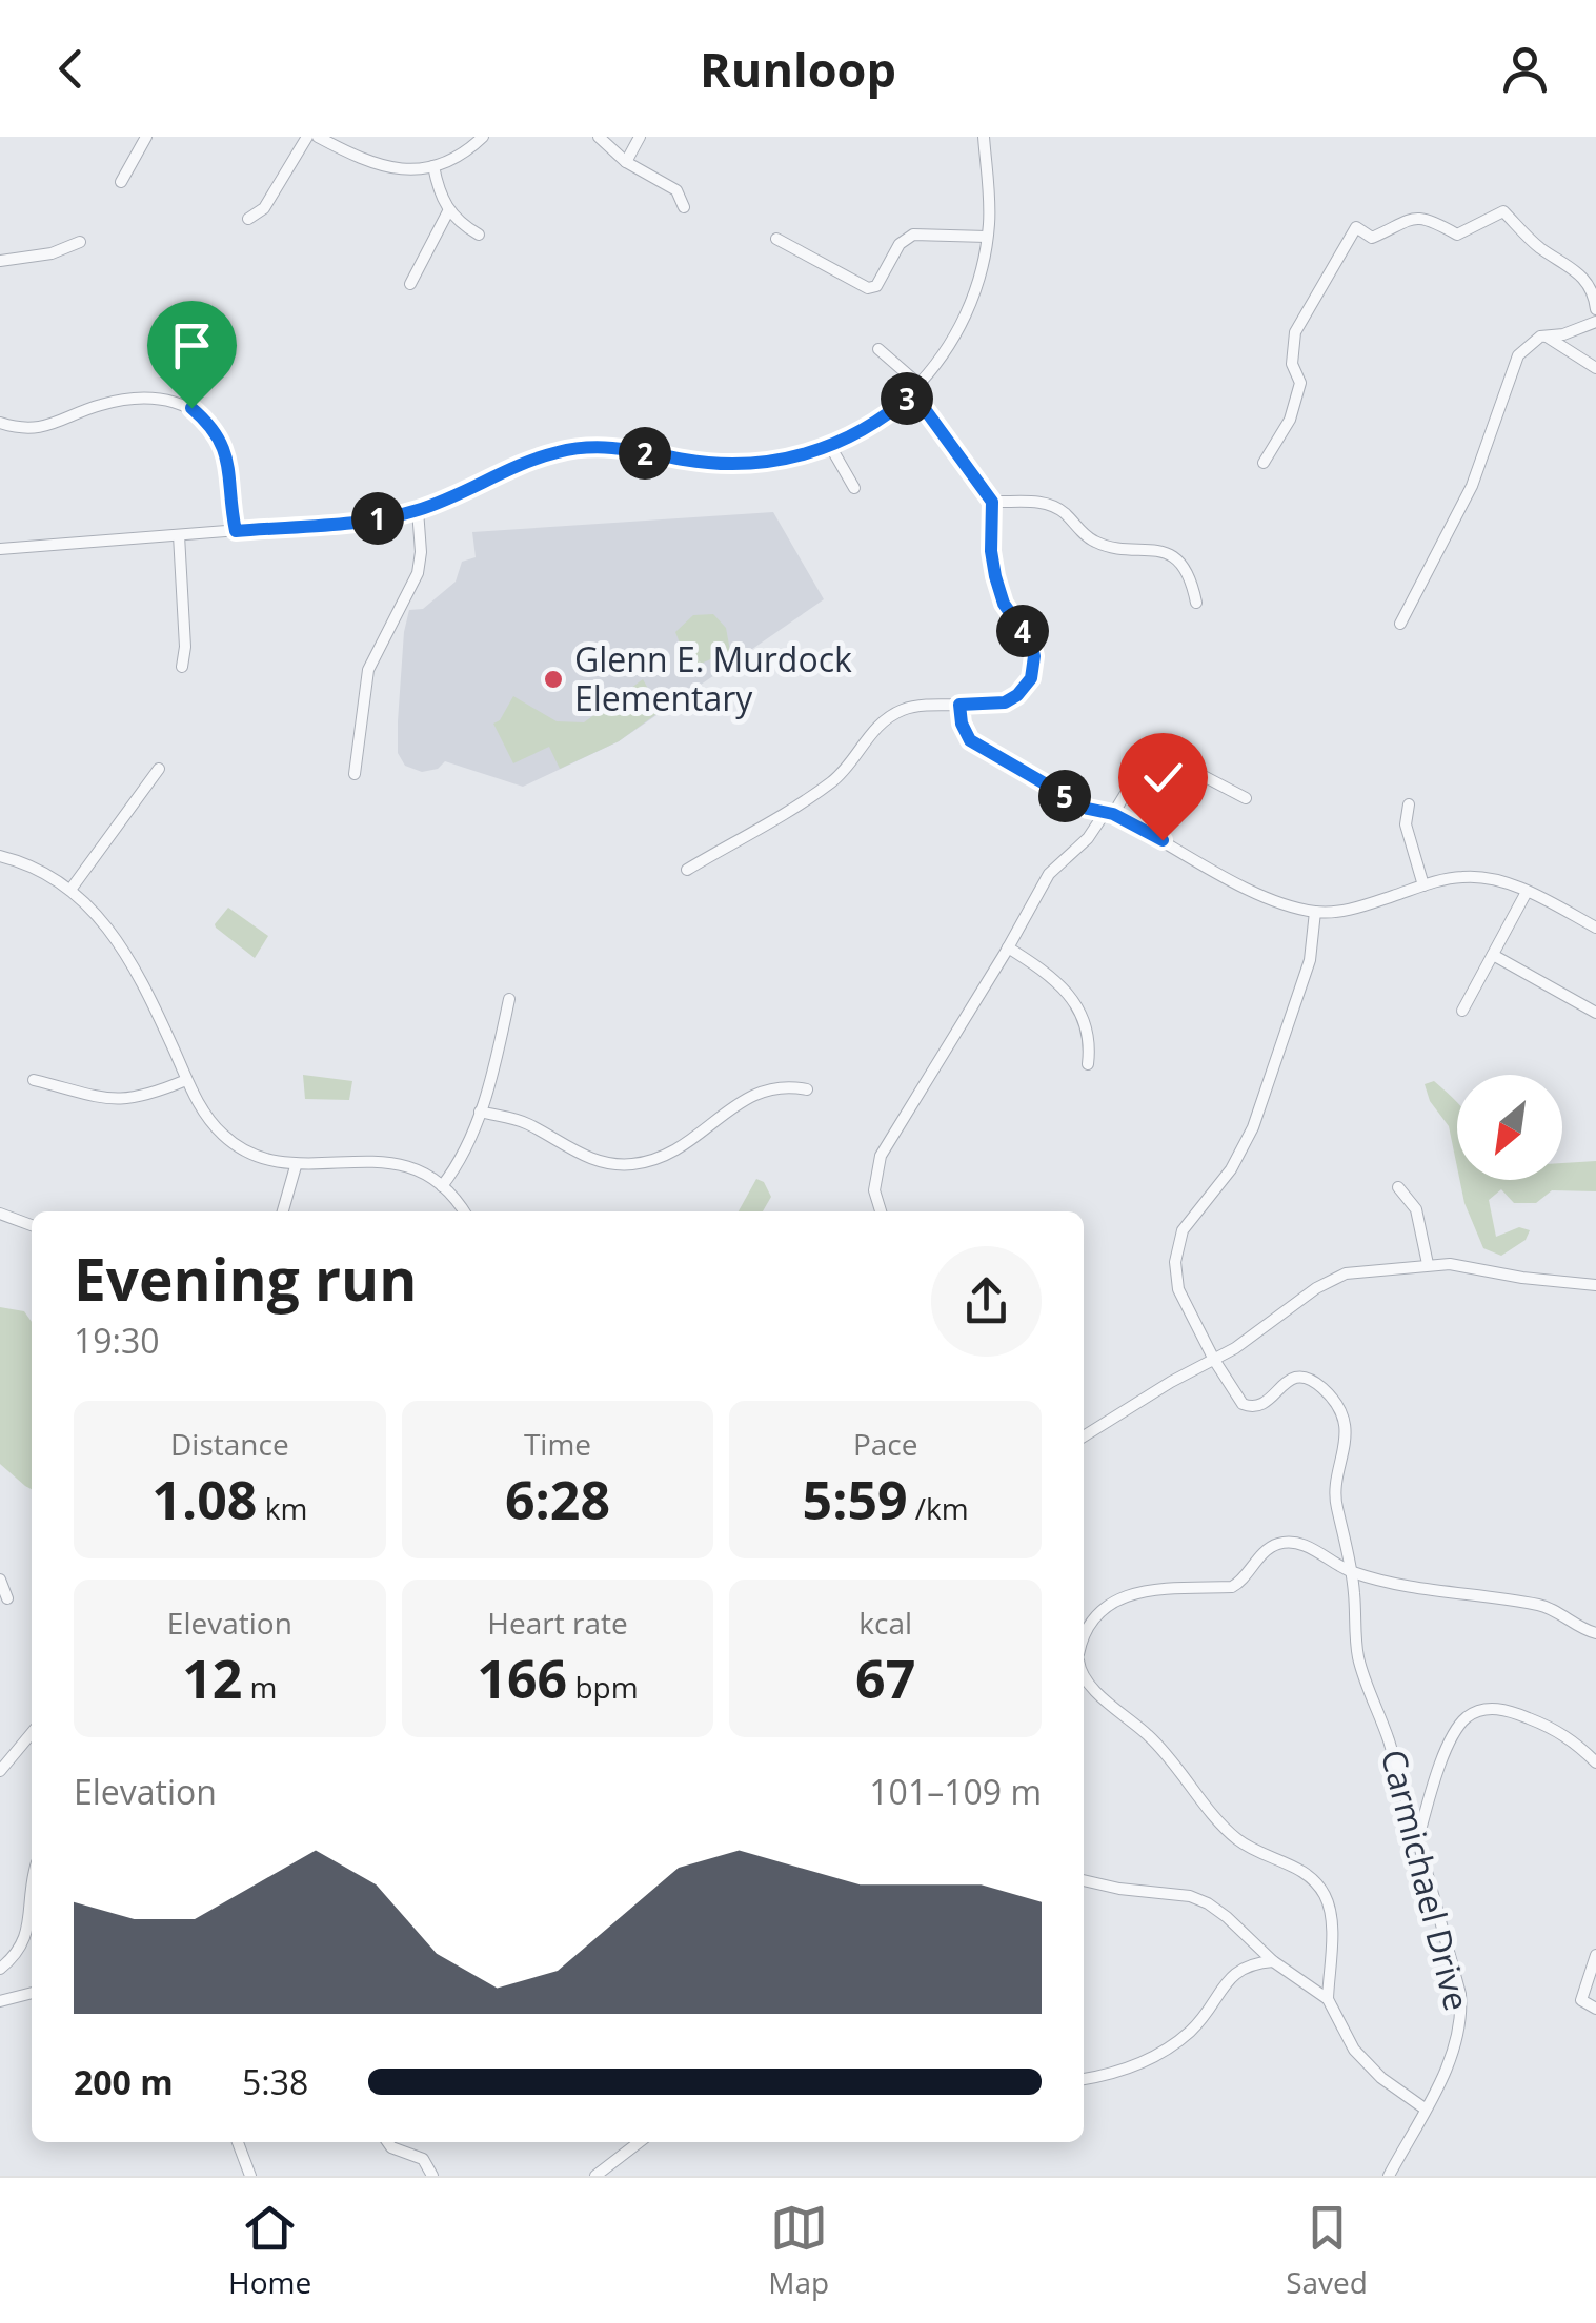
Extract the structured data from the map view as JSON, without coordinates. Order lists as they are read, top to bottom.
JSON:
{
  "streets": {
    "street": ["Carmichael Drive"]
  },
  "places": ["Glenn E. Murdock Elementary"],
  "north": "bottom left",
  "page": {
    "header": "Runloop",
    "pins": [
      "3",
      "2",
      "1",
      "4",
      "5"
    ],
    "heading": ["Evening run", "19:30"],
    "stats": [
      ["Distance", "1.08 km"],
      ["Time", "6:28"],
      ["Pace", "5:59 /km"],
      ["Elevation", "12 m"],
      ["Heart rate", "166 bpm"],
      ["kcal", "67"]
    ],
    "chart": ["Elevation", "101–109 m"],
    "list": [
      {
        "name": "200 m",
        "note": "5:38"
      }
    ],
    "tabs": ["Home", "Map", "Saved"]
  }
}
